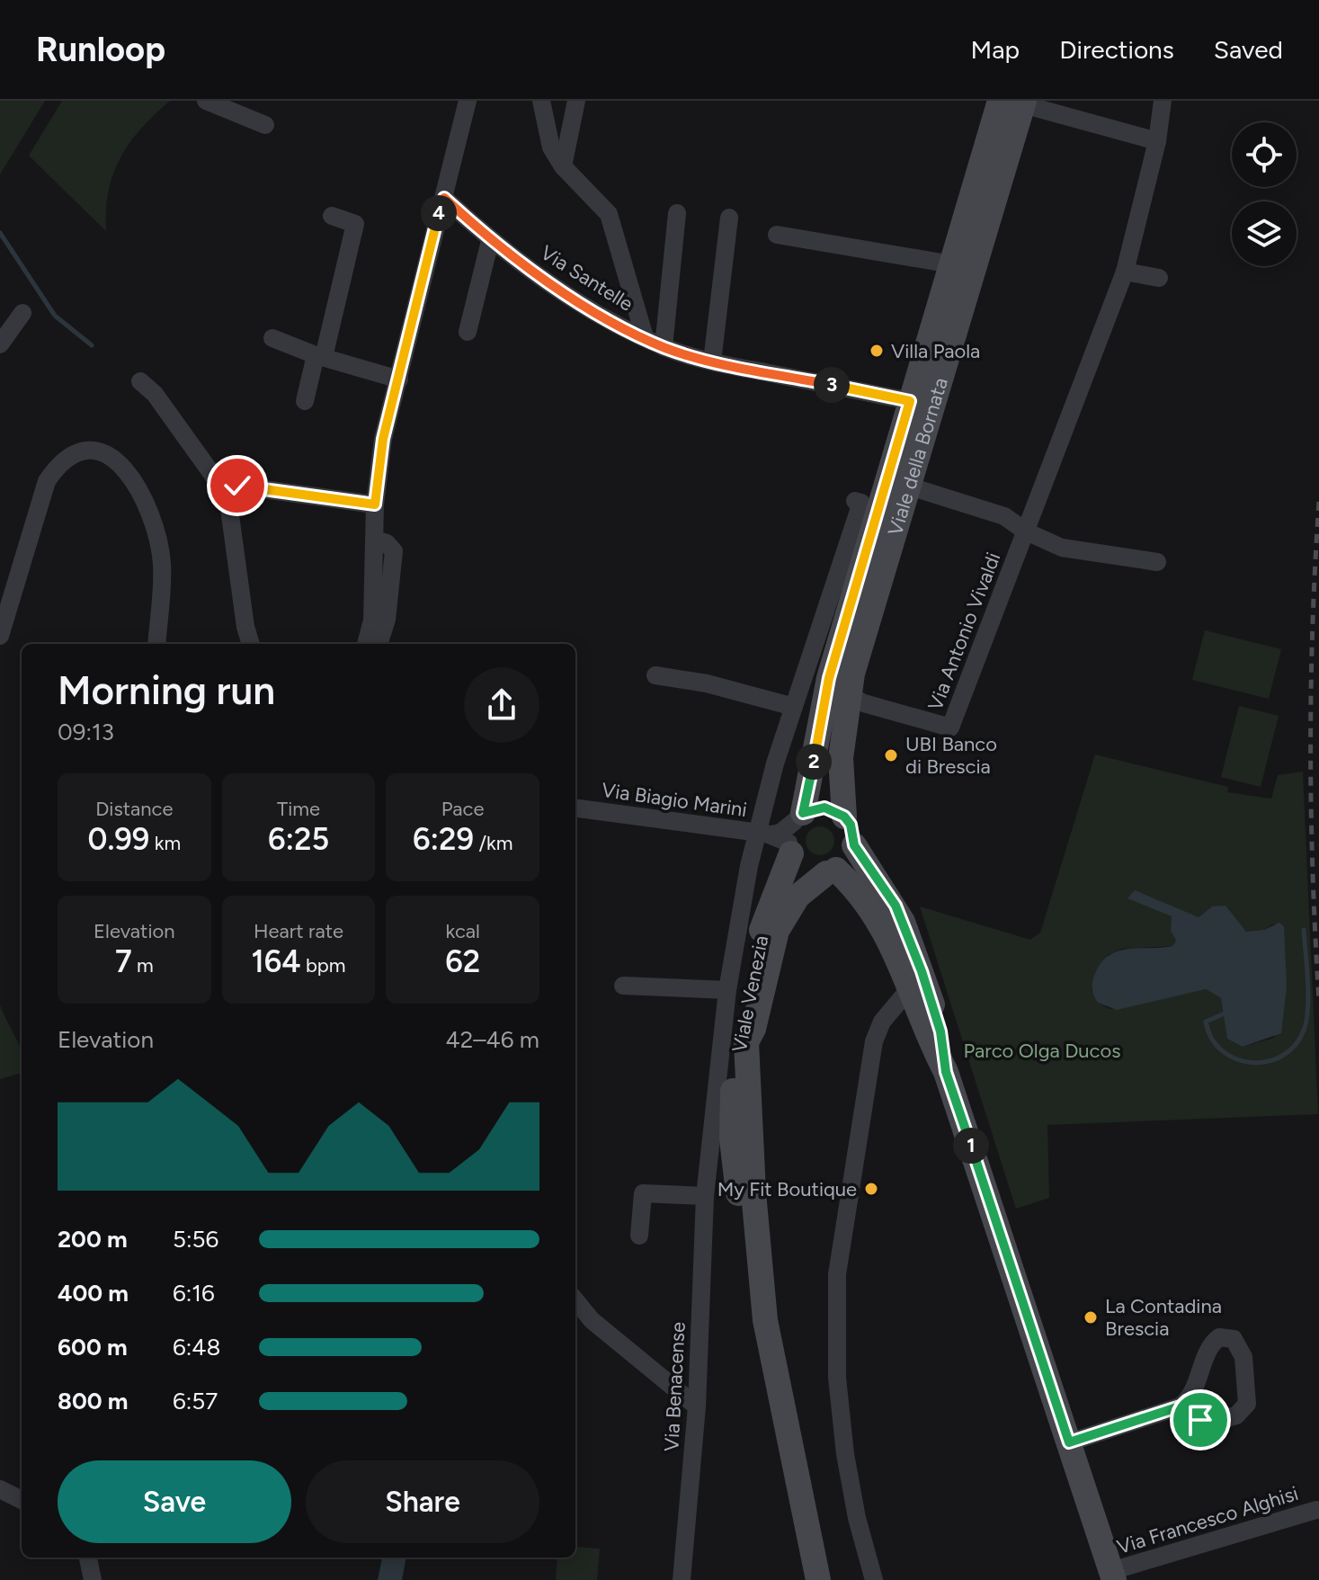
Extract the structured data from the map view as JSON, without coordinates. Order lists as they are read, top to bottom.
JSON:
{
  "streets": {
    "main road": ["Viale della Bornata", "Viale Venezia"],
    "street": [
      "Via Santelle",
      "Via Antonio Vivaldi",
      "Via Biagio Marini",
      "Via Benacense",
      "Via Francesco Alghisi"
    ]
  },
  "crossings": [
    ["Via Santelle", "Viale della Bornata"],
    ["Viale della Bornata", "Via Antonio Vivaldi"],
    ["Viale della Bornata", "Via Biagio Marini"],
    ["Viale della Bornata", "Viale Venezia"],
    ["Viale della Bornata", "Via Benacense"],
    ["Via Biagio Marini", "Viale Venezia"],
    ["Via Biagio Marini", "Via Benacense"],
    ["Viale Venezia", "Via Benacense"]
  ],
  "parks": ["Parco Olga Ducos"],
  "places": [
    "Villa Paola",
    "UBI Banco di Brescia",
    "My Fit Boutique",
    "La Contadina Brescia"
  ],
  "page": {
    "header": "Runloop",
    "nav": ["Map", "Directions", "Saved"],
    "pins": [
      "4",
      "3",
      "2",
      "1"
    ],
    "heading": ["Morning run", "09:13"],
    "stats": [
      ["Distance", "0.99 km"],
      ["Time", "6:25"],
      ["Pace", "6:29 /km"],
      ["Elevation", "7 m"],
      ["Heart rate", "164 bpm"],
      ["kcal", "62"]
    ],
    "chart": ["Elevation", "42–46 m"],
    "list": [
      {
        "name": "200 m",
        "note": "5:56"
      },
      {
        "name": "400 m",
        "note": "6:16"
      },
      {
        "name": "600 m",
        "note": "6:48"
      },
      {
        "name": "800 m",
        "note": "6:57"
      }
    ],
    "buttons": ["Save", "Share"]
  }
}
